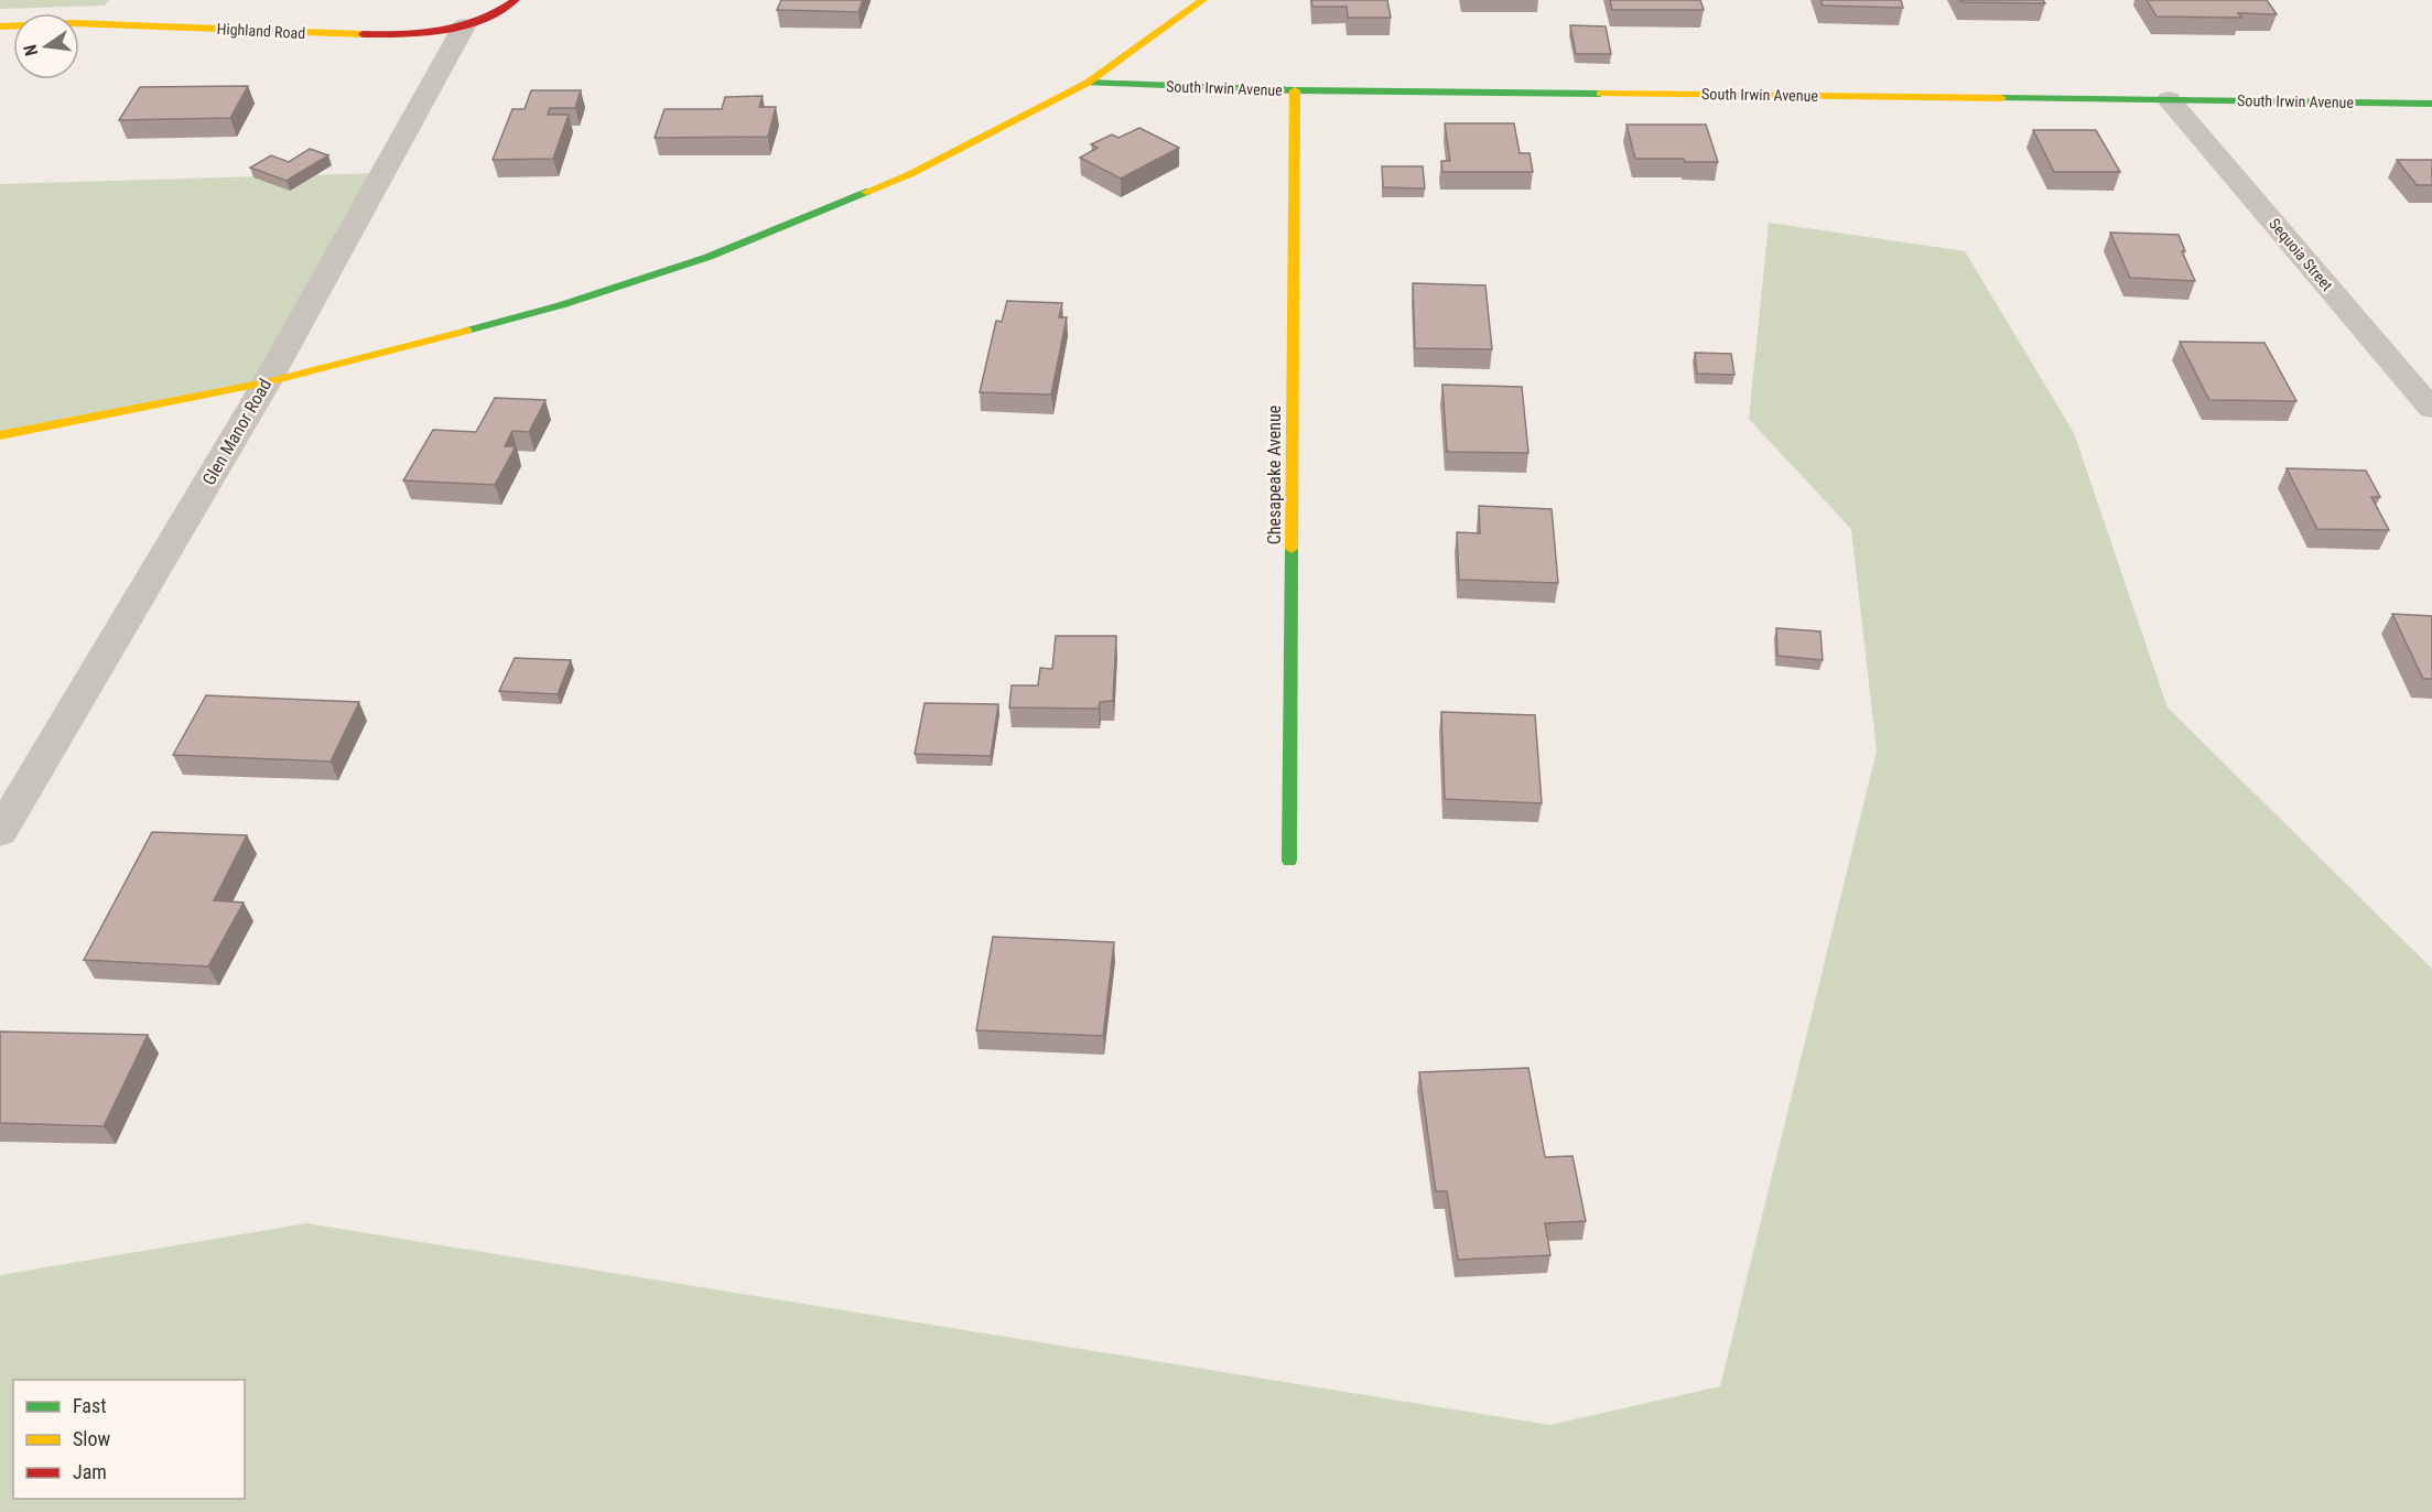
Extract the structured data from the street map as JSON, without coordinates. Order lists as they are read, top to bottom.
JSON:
{
  "streets": {
    "street": [
      "Highland Road",
      "South Irwin Avenue",
      "Sequoia Street",
      "Glen Manor Road",
      "Chesapeake Avenue"
    ]
  },
  "crossings": [
    ["Highland Road", "Glen Manor Road"],
    ["South Irwin Avenue", "Sequoia Street"],
    ["South Irwin Avenue", "Chesapeake Avenue"]
  ],
  "legend": ["Fast", "Slow", "Jam"],
  "north": "left"
}
